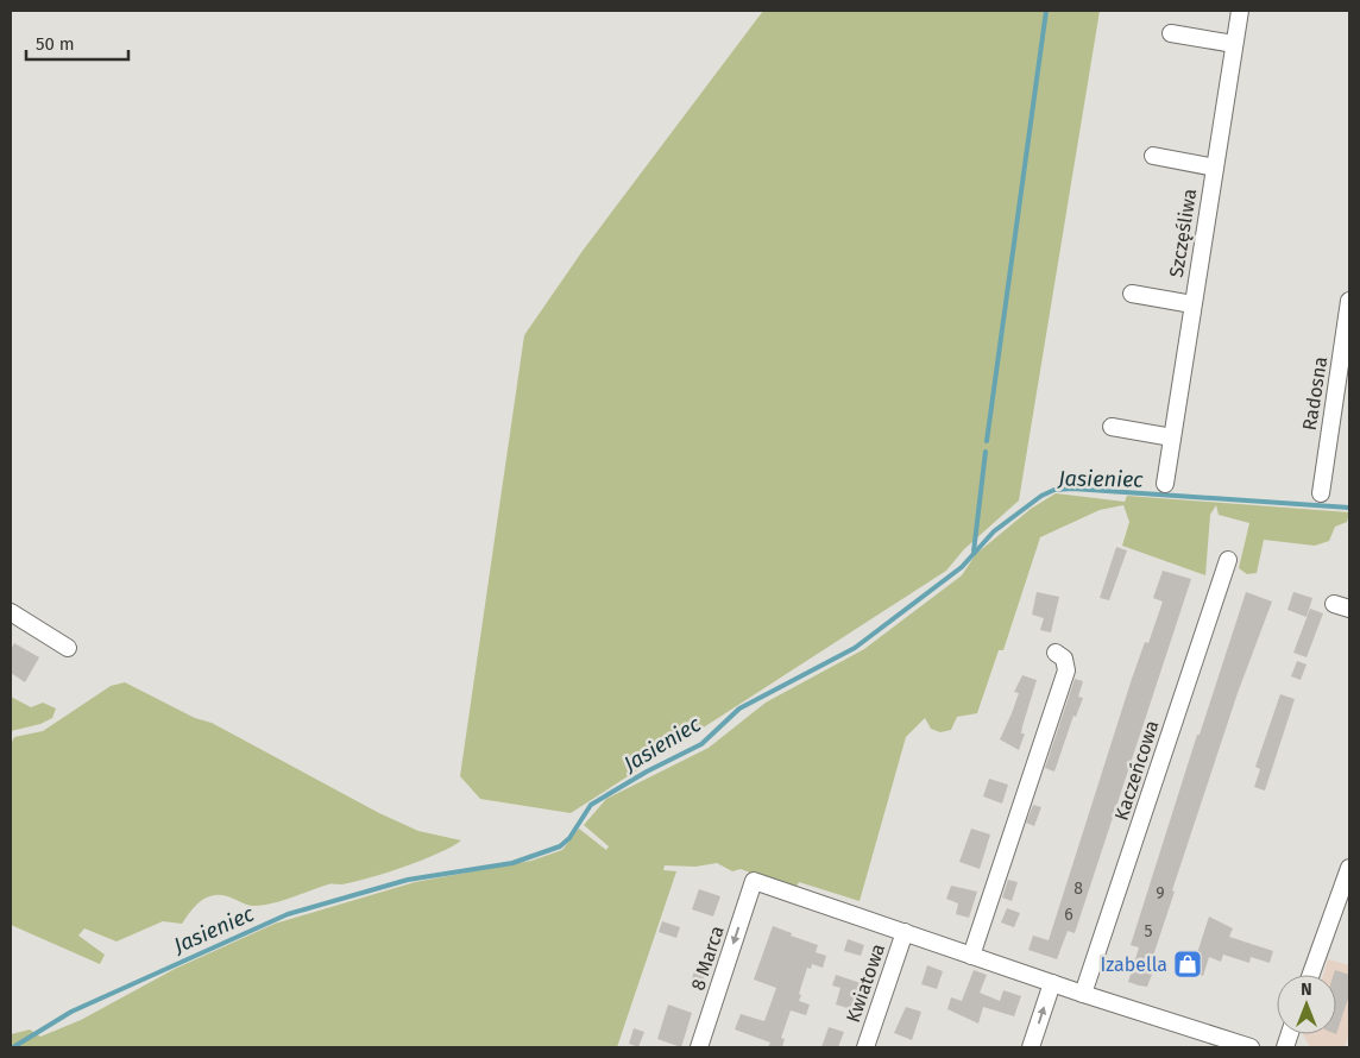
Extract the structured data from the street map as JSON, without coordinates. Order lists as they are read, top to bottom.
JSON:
{
  "streets": {
    "street": [
      "Szczęśliwa",
      "Radosna",
      "Kaczeńcowa",
      "8 Marca",
      "Kwiatowa"
    ]
  },
  "crossings": [
    ["8 Marca", "Kwiatowa"]
  ],
  "water": ["Jasieniec"],
  "places": {
    "shop": ["Izabella"]
  },
  "house_numbers": [
    "8",
    "9",
    "6",
    "5"
  ],
  "scale_bar": "50 m",
  "north": "top"
}
